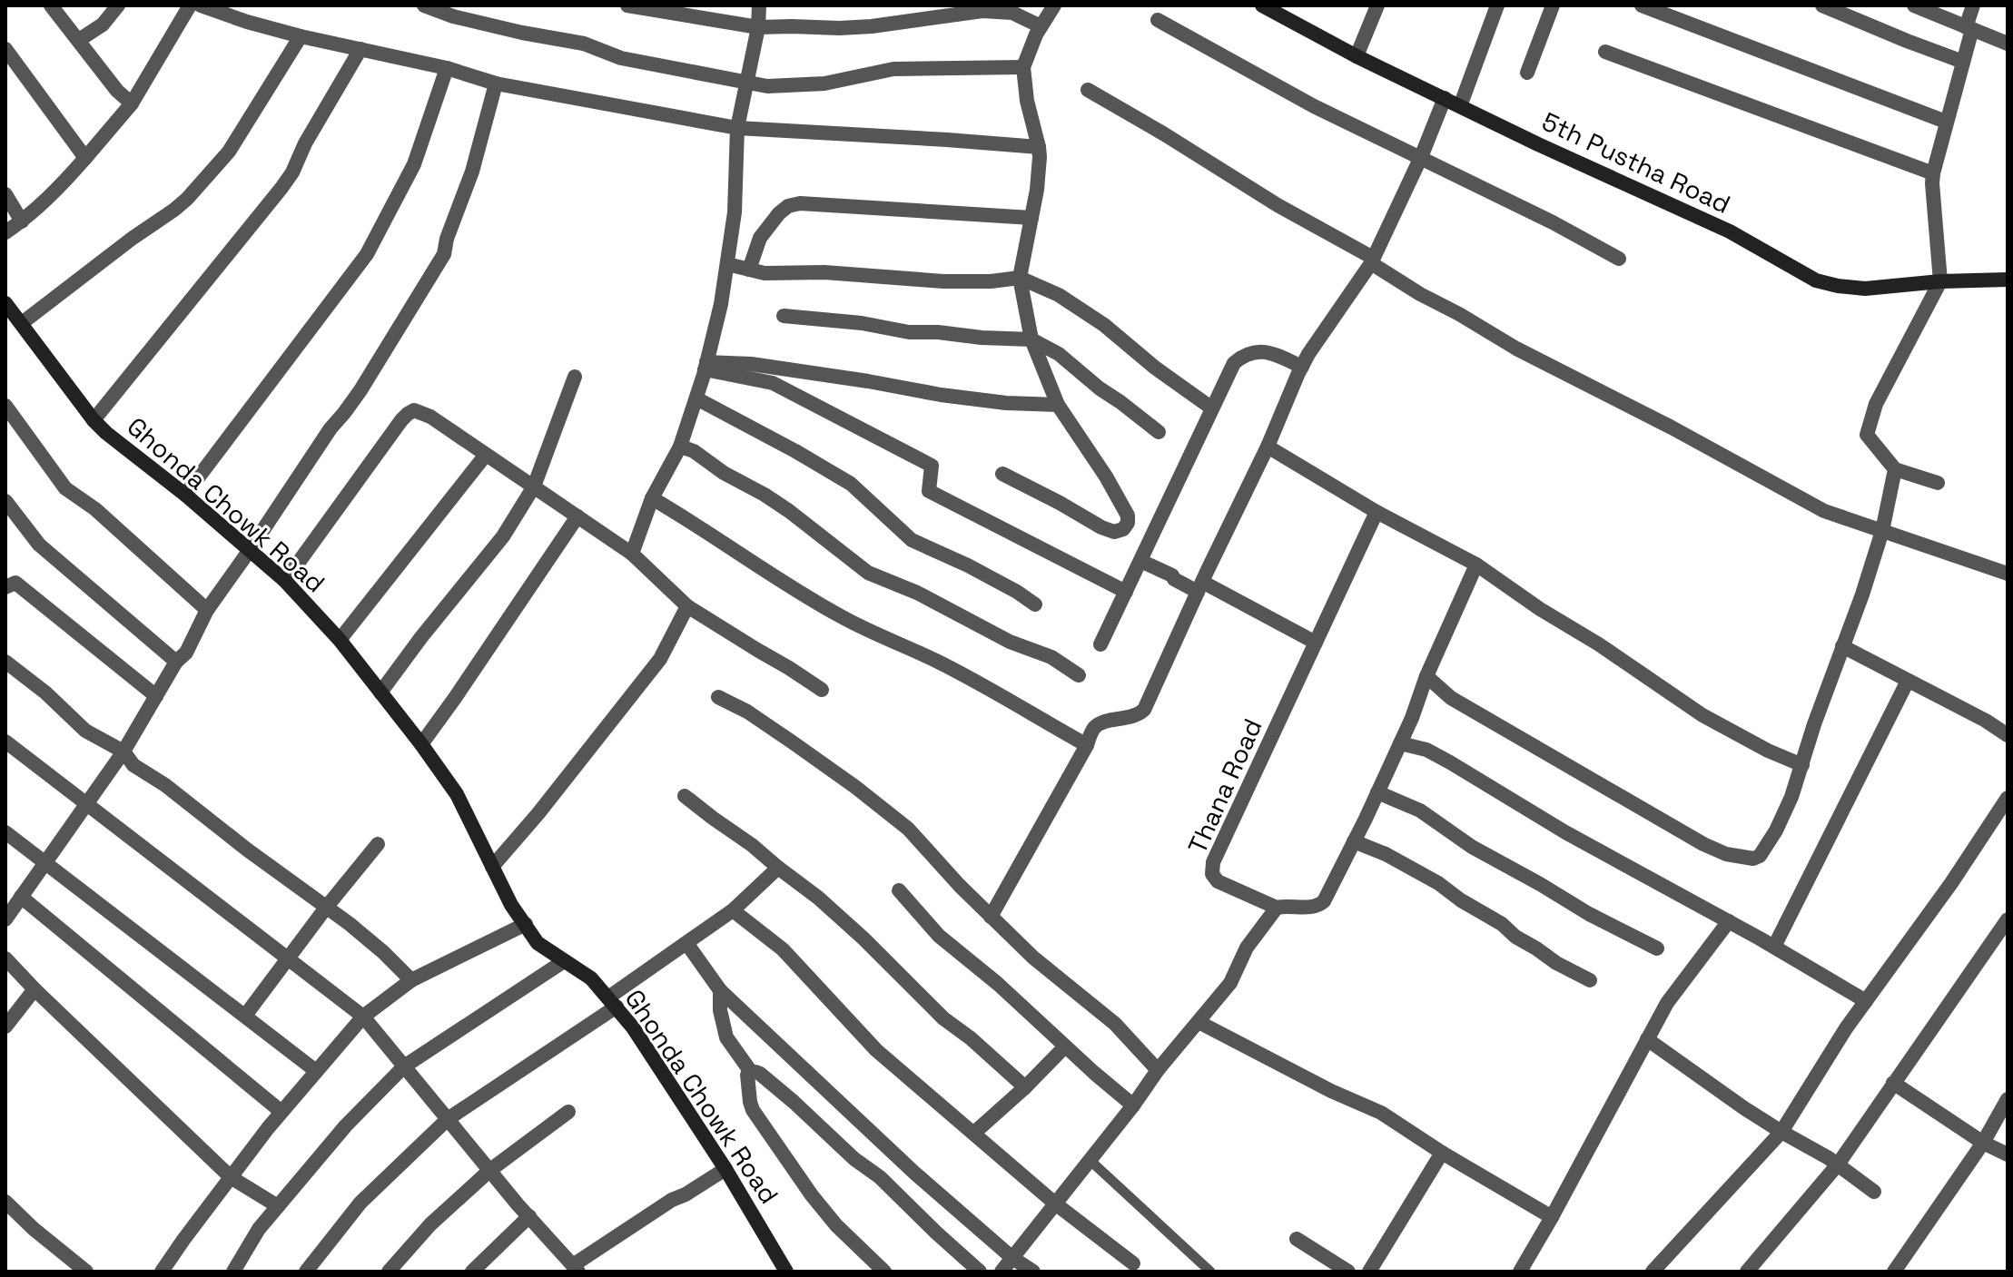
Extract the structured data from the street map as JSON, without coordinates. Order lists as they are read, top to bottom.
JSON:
{
  "streets": {
    "street": ["5th Pustha Road", "Ghonda Chowk Road", "Thana Road"]
  }
}
